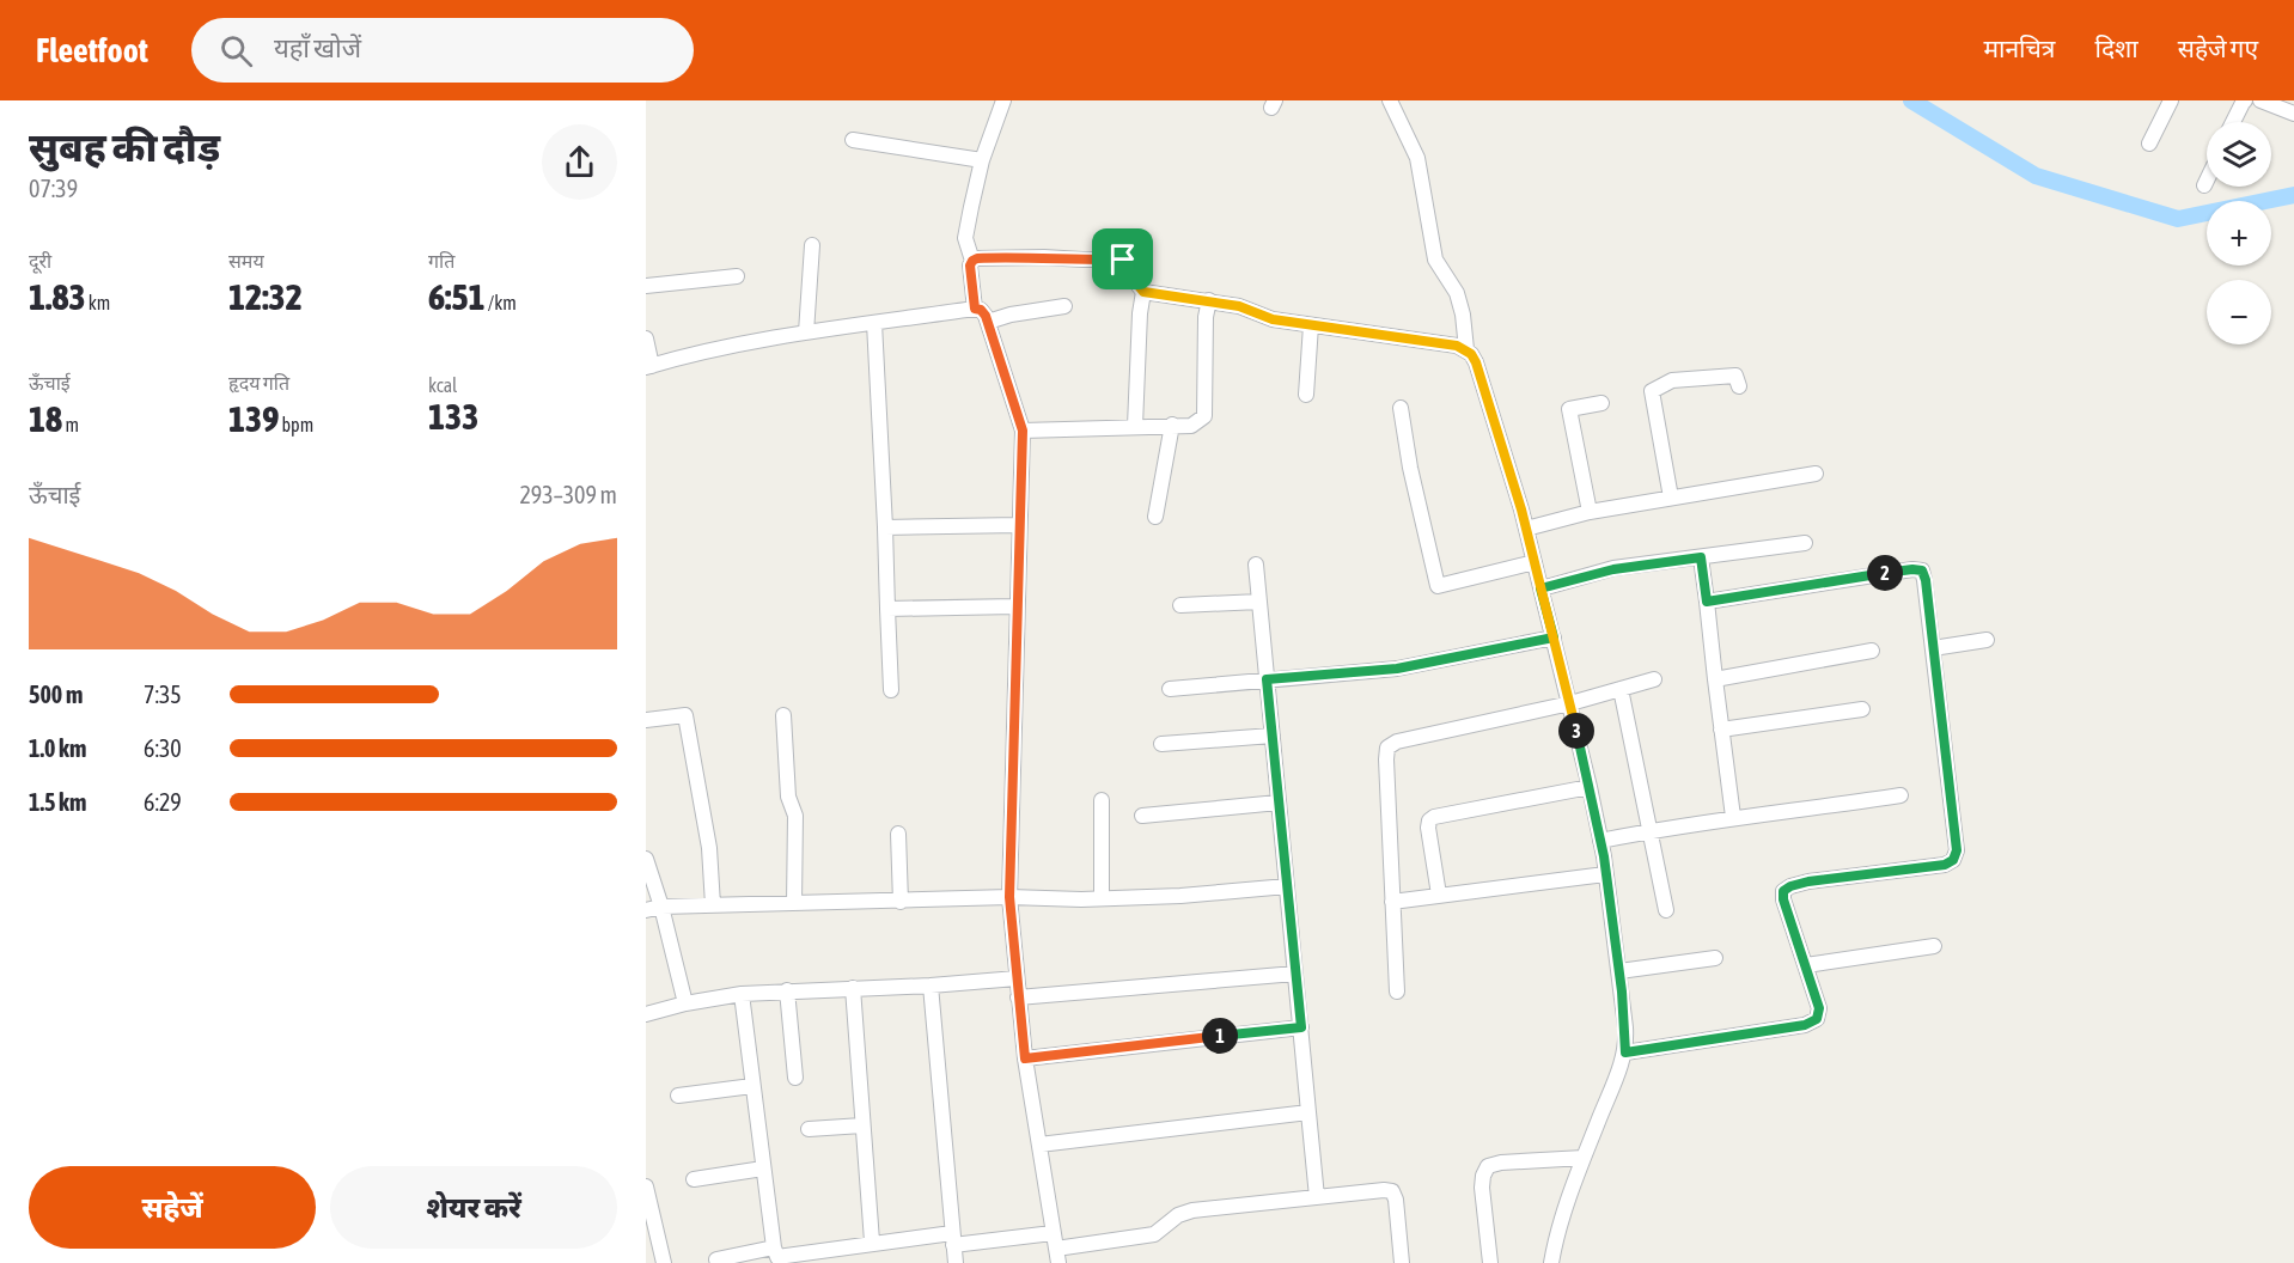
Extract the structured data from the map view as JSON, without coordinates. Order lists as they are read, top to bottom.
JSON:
{
  "page": {
    "header": "Fleetfoot",
    "search": "यहाँ खोजें",
    "nav": ["मानचित्र", "दिशा", "सहेजे गए"],
    "heading": ["सुबह की दौड़", "07:39"],
    "map_buttons": ["+", "−"],
    "stats": [
      ["दूरी", "1.83 km"],
      ["समय", "12:32"],
      ["गति", "6:51 /km"],
      ["ऊँचाई", "18 m"],
      ["हृदय गति", "139 bpm"],
      ["kcal", "133"]
    ],
    "chart": ["ऊँचाई", "293–309 m"],
    "pins": ["2", "3", "1"],
    "list": [
      {
        "name": "500 m",
        "note": "7:35"
      },
      {
        "name": "1.0 km",
        "note": "6:30"
      },
      {
        "name": "1.5 km",
        "note": "6:29"
      }
    ],
    "buttons": ["सहेजें", "शेयर करें"]
  }
}
